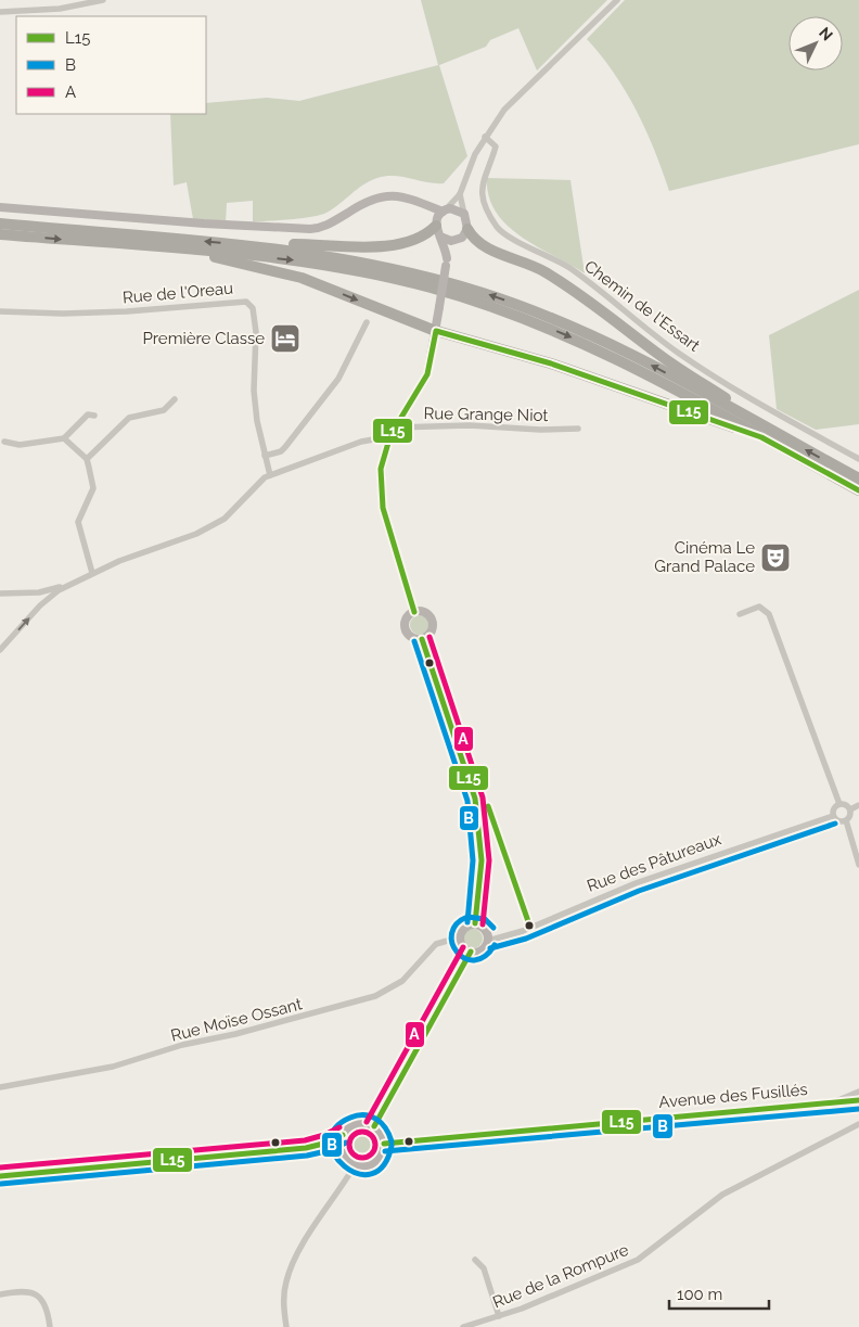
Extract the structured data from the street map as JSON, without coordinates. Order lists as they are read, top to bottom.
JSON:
{
  "streets": {
    "street": [
      "Rue de l'Oreau",
      "Chemin de l'Essart",
      "Rue Grange Niot",
      "Rue des Pâtureaux",
      "Rue Moïse Ossant",
      "Avenue des Fusillés",
      "Rue de la Rompure"
    ]
  },
  "crossings": [
    ["Rue des Pâtureaux", "Rue Moïse Ossant"]
  ],
  "places": {
    "hotel": ["Première Classe"],
    "theatre": ["Cinéma Le Grand Palace"]
  },
  "lines": ["transit line L15", "transit line A", "transit line B"],
  "legend": ["L15", "B", "A"],
  "scale_bar": "100 m",
  "north": "top right"
}
